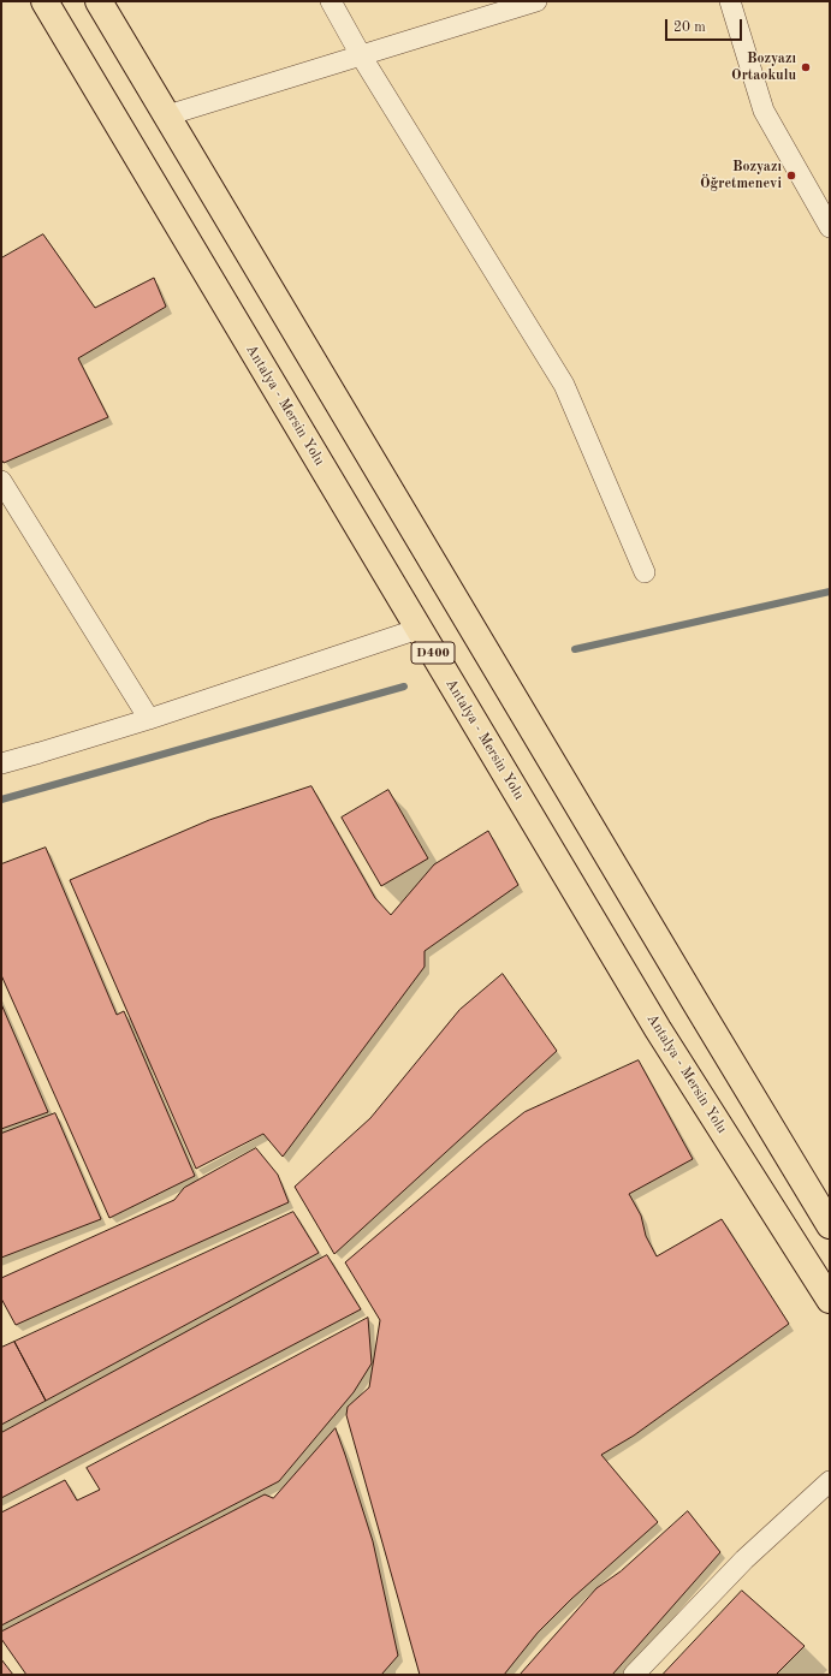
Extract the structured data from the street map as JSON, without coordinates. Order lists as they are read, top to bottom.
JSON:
{
  "streets": {
    "highway": ["Antalya - Mersin Yolu", "D400"]
  },
  "places": ["Bozyazı Ortaokulu", "Bozyazı Öğretmenevi"],
  "scale_bar": "20 m"
}
